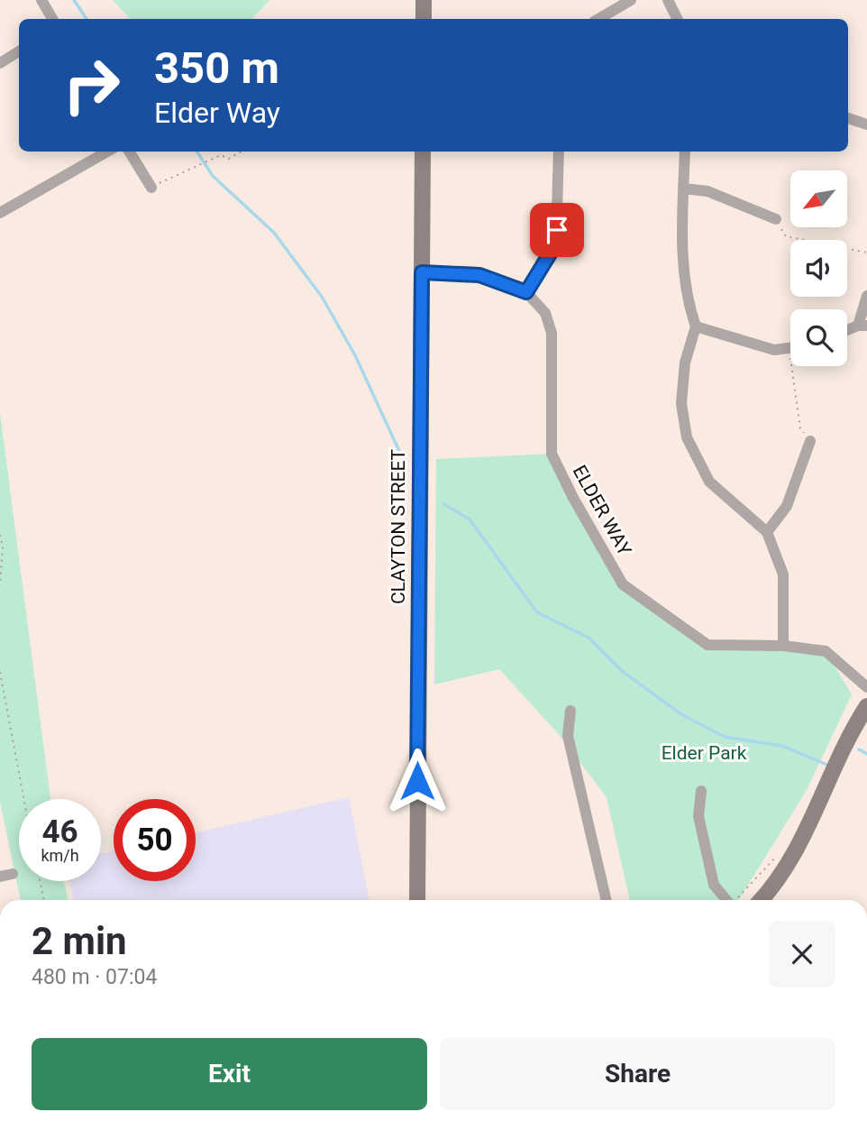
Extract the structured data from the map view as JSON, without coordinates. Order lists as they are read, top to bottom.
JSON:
{
  "streets": {
    "main road": ["CLAYTON STREET"],
    "street": ["ELDER WAY"]
  },
  "parks": ["Elder Park"],
  "north": "bottom left",
  "page": {
    "turn": ["350 m", "Elder Way"],
    "speed": "46 km/h",
    "limit": "50",
    "heading": ["2 min", "480 m · 07:04"],
    "buttons": ["Exit", "Share"]
  }
}
